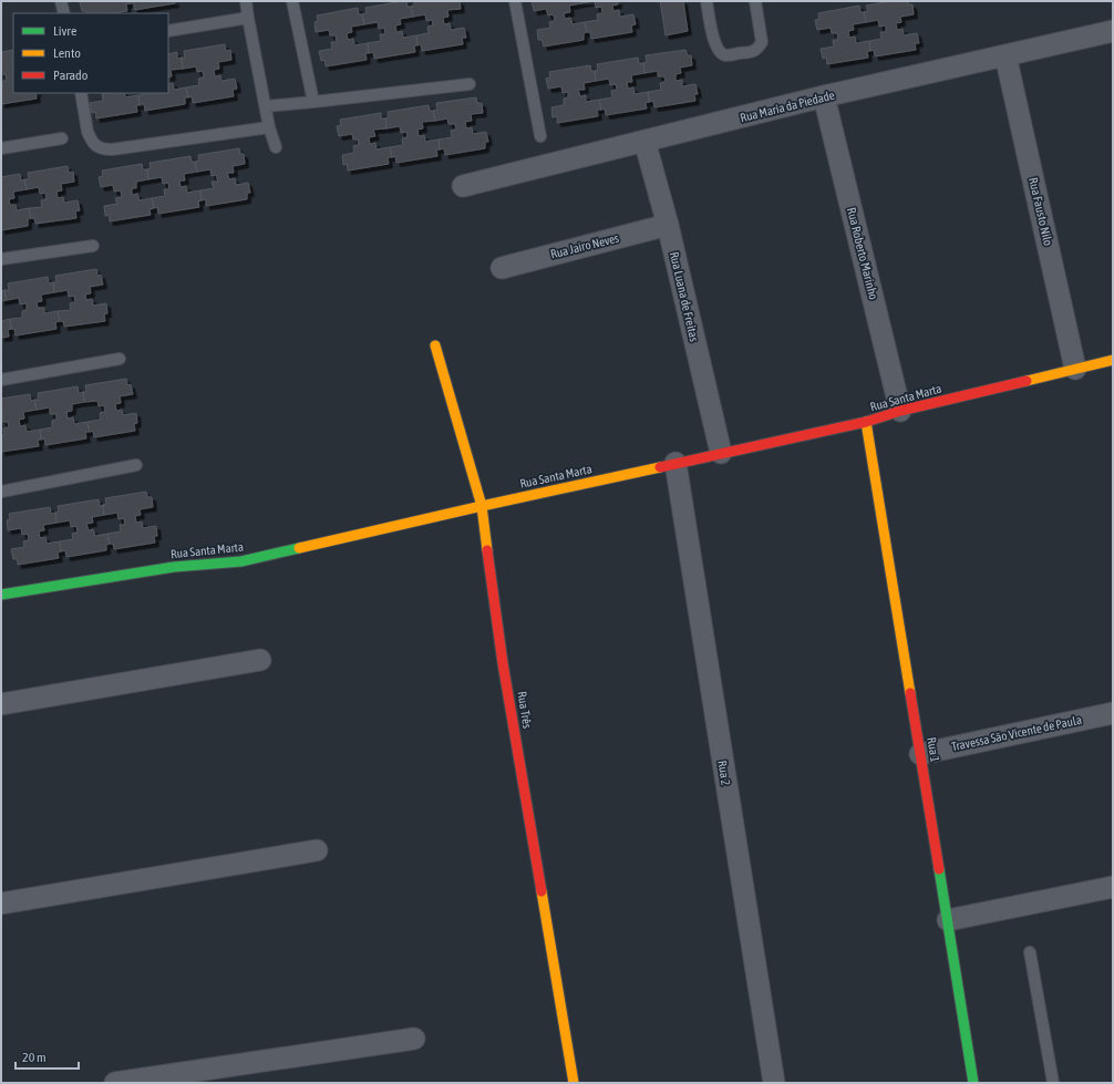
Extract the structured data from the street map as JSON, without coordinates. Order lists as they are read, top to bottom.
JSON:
{
  "streets": {
    "street": [
      "Rua Maria da Piedade",
      "Rua Fausto Nilo",
      "Rua Jairo Neves",
      "Rua Roberto Marinho",
      "Rua Luana de Freitas",
      "Rua Santa Marta",
      "Rua Três",
      "Travessa São Vicente de Paula",
      "Rua 1",
      "Rua 2"
    ]
  },
  "crossings": [
    ["Rua Maria da Piedade", "Rua Fausto Nilo"],
    ["Rua Maria da Piedade", "Rua Roberto Marinho"],
    ["Rua Maria da Piedade", "Rua Luana de Freitas"],
    ["Rua Fausto Nilo", "Rua Santa Marta"],
    ["Rua Jairo Neves", "Rua Luana de Freitas"],
    ["Rua Roberto Marinho", "Rua Santa Marta"],
    ["Rua Luana de Freitas", "Rua Santa Marta"],
    ["Rua Santa Marta", "Rua Três"],
    ["Rua Santa Marta", "Rua 1"],
    ["Rua Santa Marta", "Rua 2"],
    ["Travessa São Vicente de Paula", "Rua 1"]
  ],
  "legend": ["Livre", "Lento", "Parado"],
  "scale_bar": "20 m"
}
